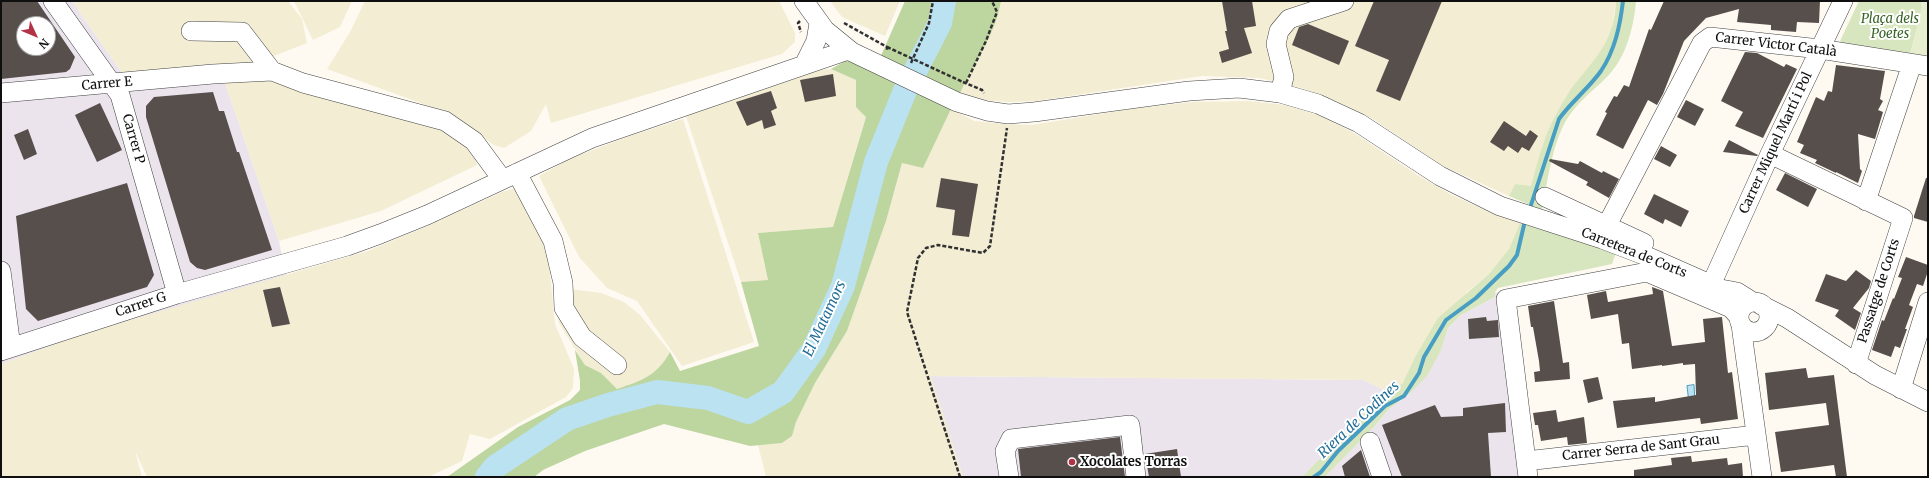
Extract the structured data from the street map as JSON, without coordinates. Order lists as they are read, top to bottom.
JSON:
{
  "streets": {
    "street": [
      "Carrer Victor Català",
      "Carrer E",
      "Carrer P",
      "Carrer Miquel Martí i Pol",
      "Carretera de Corts",
      "Passatge de Corts",
      "Carrer G",
      "Carrer Serra de Sant Grau"
    ]
  },
  "crossings": [
    ["Carrer Victor Català", "Carrer Miquel Martí i Pol"],
    ["Carrer Victor Català", "Carretera de Corts"],
    ["Carrer E", "Carrer P"],
    ["Carrer P", "Carrer G"],
    ["Carrer Miquel Martí i Pol", "Carretera de Corts"],
    ["Carretera de Corts", "Passatge de Corts"],
    ["Carretera de Corts", "Carrer G"]
  ],
  "water": ["El Matamors", "Riera de Codines"],
  "parks": ["Plaça dels Poetes"],
  "places": ["Xocolates Torras"],
  "north": "bottom right"
}
